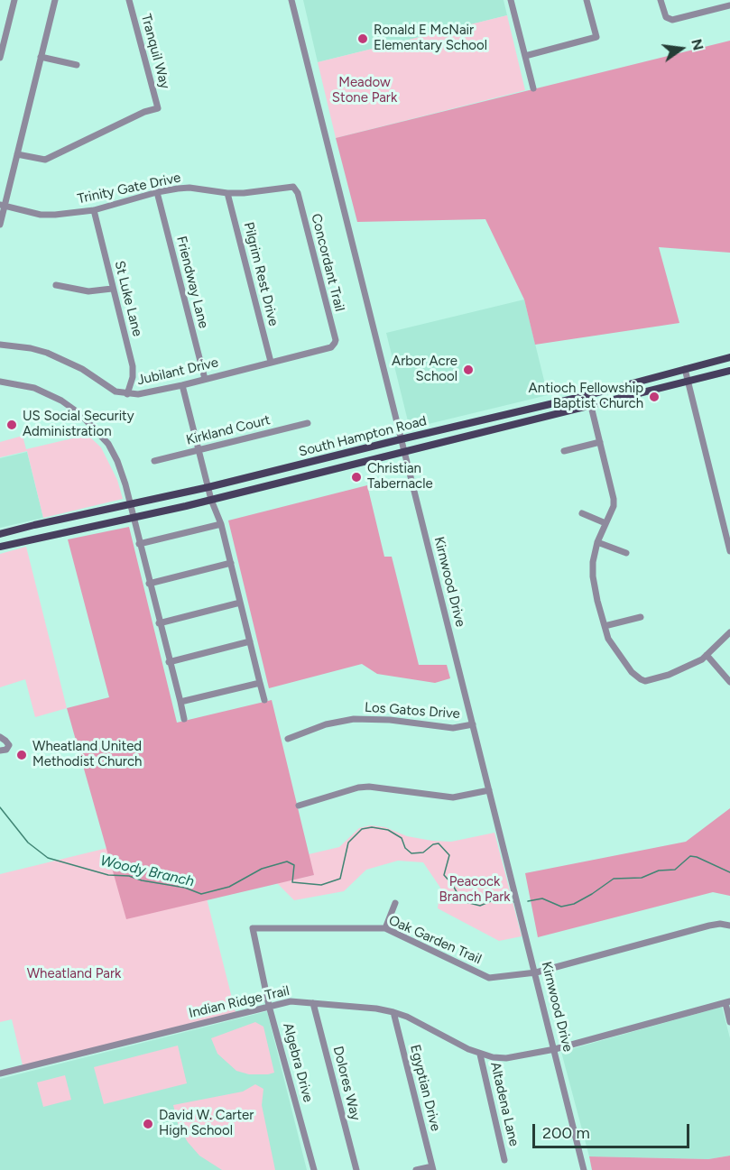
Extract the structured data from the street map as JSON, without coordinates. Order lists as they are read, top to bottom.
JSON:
{
  "streets": {
    "main road": ["South Hampton Road"],
    "street": [
      "Tranquil Way",
      "Trinity Gate Drive",
      "Concordant Trail",
      "Pilgrim Rest Drive",
      "Friendway Lane",
      "St Luke Lane",
      "Jubilant Drive",
      "Kirkland Court",
      "Kirnwood Drive",
      "Los Gatos Drive",
      "Oak Garden Trail",
      "Indian Ridge Trail",
      "Algebra Drive",
      "Dolores Way",
      "Egyptian Drive",
      "Altadena Lane"
    ]
  },
  "crossings": [
    ["Trinity Gate Drive", "Concordant Trail"],
    ["Trinity Gate Drive", "Pilgrim Rest Drive"],
    ["Trinity Gate Drive", "Friendway Lane"],
    ["Trinity Gate Drive", "St Luke Lane"],
    ["Concordant Trail", "Jubilant Drive"],
    ["Pilgrim Rest Drive", "Jubilant Drive"],
    ["Friendway Lane", "Jubilant Drive"],
    ["St Luke Lane", "Jubilant Drive"],
    ["South Hampton Road", "Kirnwood Drive"],
    ["Kirnwood Drive", "Los Gatos Drive"],
    ["Kirnwood Drive", "Oak Garden Trail"],
    ["Kirnwood Drive", "Indian Ridge Trail"],
    ["Oak Garden Trail", "Algebra Drive"],
    ["Indian Ridge Trail", "Algebra Drive"],
    ["Indian Ridge Trail", "Dolores Way"],
    ["Indian Ridge Trail", "Egyptian Drive"],
    ["Indian Ridge Trail", "Altadena Lane"]
  ],
  "water": ["Woody Branch"],
  "parks": ["Meadow Stone Park", "Peacock Branch Park", "Wheatland Park"],
  "places": [
    "Ronald E McNair Elementary School",
    "Arbor Acre School",
    "Antioch Fellowship Baptist Church",
    "US Social Security Administration",
    "Christian Tabernacle",
    "Wheatland United Methodist Church",
    "David W. Carter High School"
  ],
  "scale_bar": "200 m",
  "north": "right"
}
